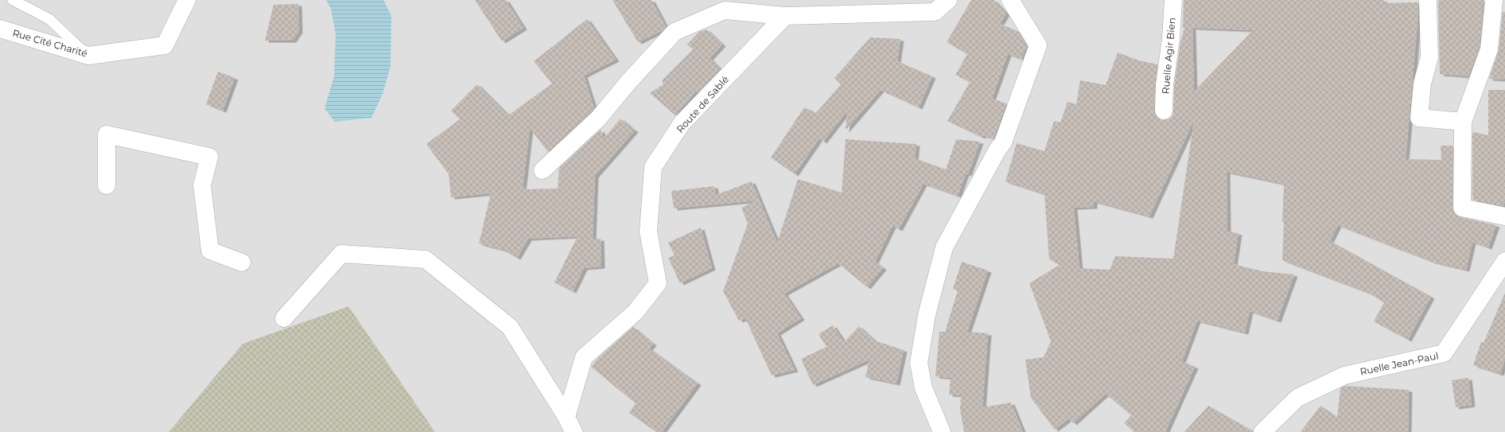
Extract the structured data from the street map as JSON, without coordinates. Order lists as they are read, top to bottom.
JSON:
{
  "streets": {
    "street": [
      "Rue Cité Charité",
      "Ruelle Agir Bien",
      "Route de Sablé",
      "Ruelle Jean-Paul"
    ]
  }
}
